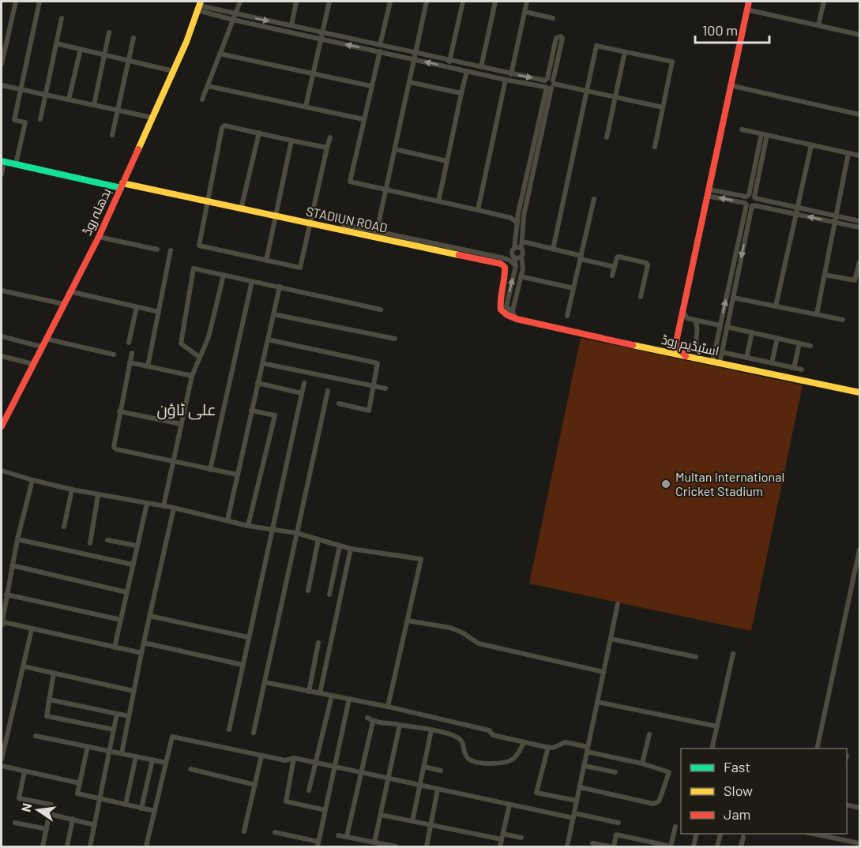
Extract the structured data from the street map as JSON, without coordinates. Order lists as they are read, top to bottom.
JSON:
{
  "streets": {
    "main road": ["بدھلہ روڈ", "STADIUN ROAD", "اسٹیڈیم روڈ"]
  },
  "crossings": [
    ["بدھلہ روڈ", "STADIUN ROAD"],
    ["STADIUN ROAD", "اسٹیڈیم روڈ"]
  ],
  "districts": ["علی ٹاؤن"],
  "places": ["Multan International Cricket Stadium"],
  "legend": ["Fast", "Slow", "Jam"],
  "scale_bar": "100 m",
  "north": "left"
}
